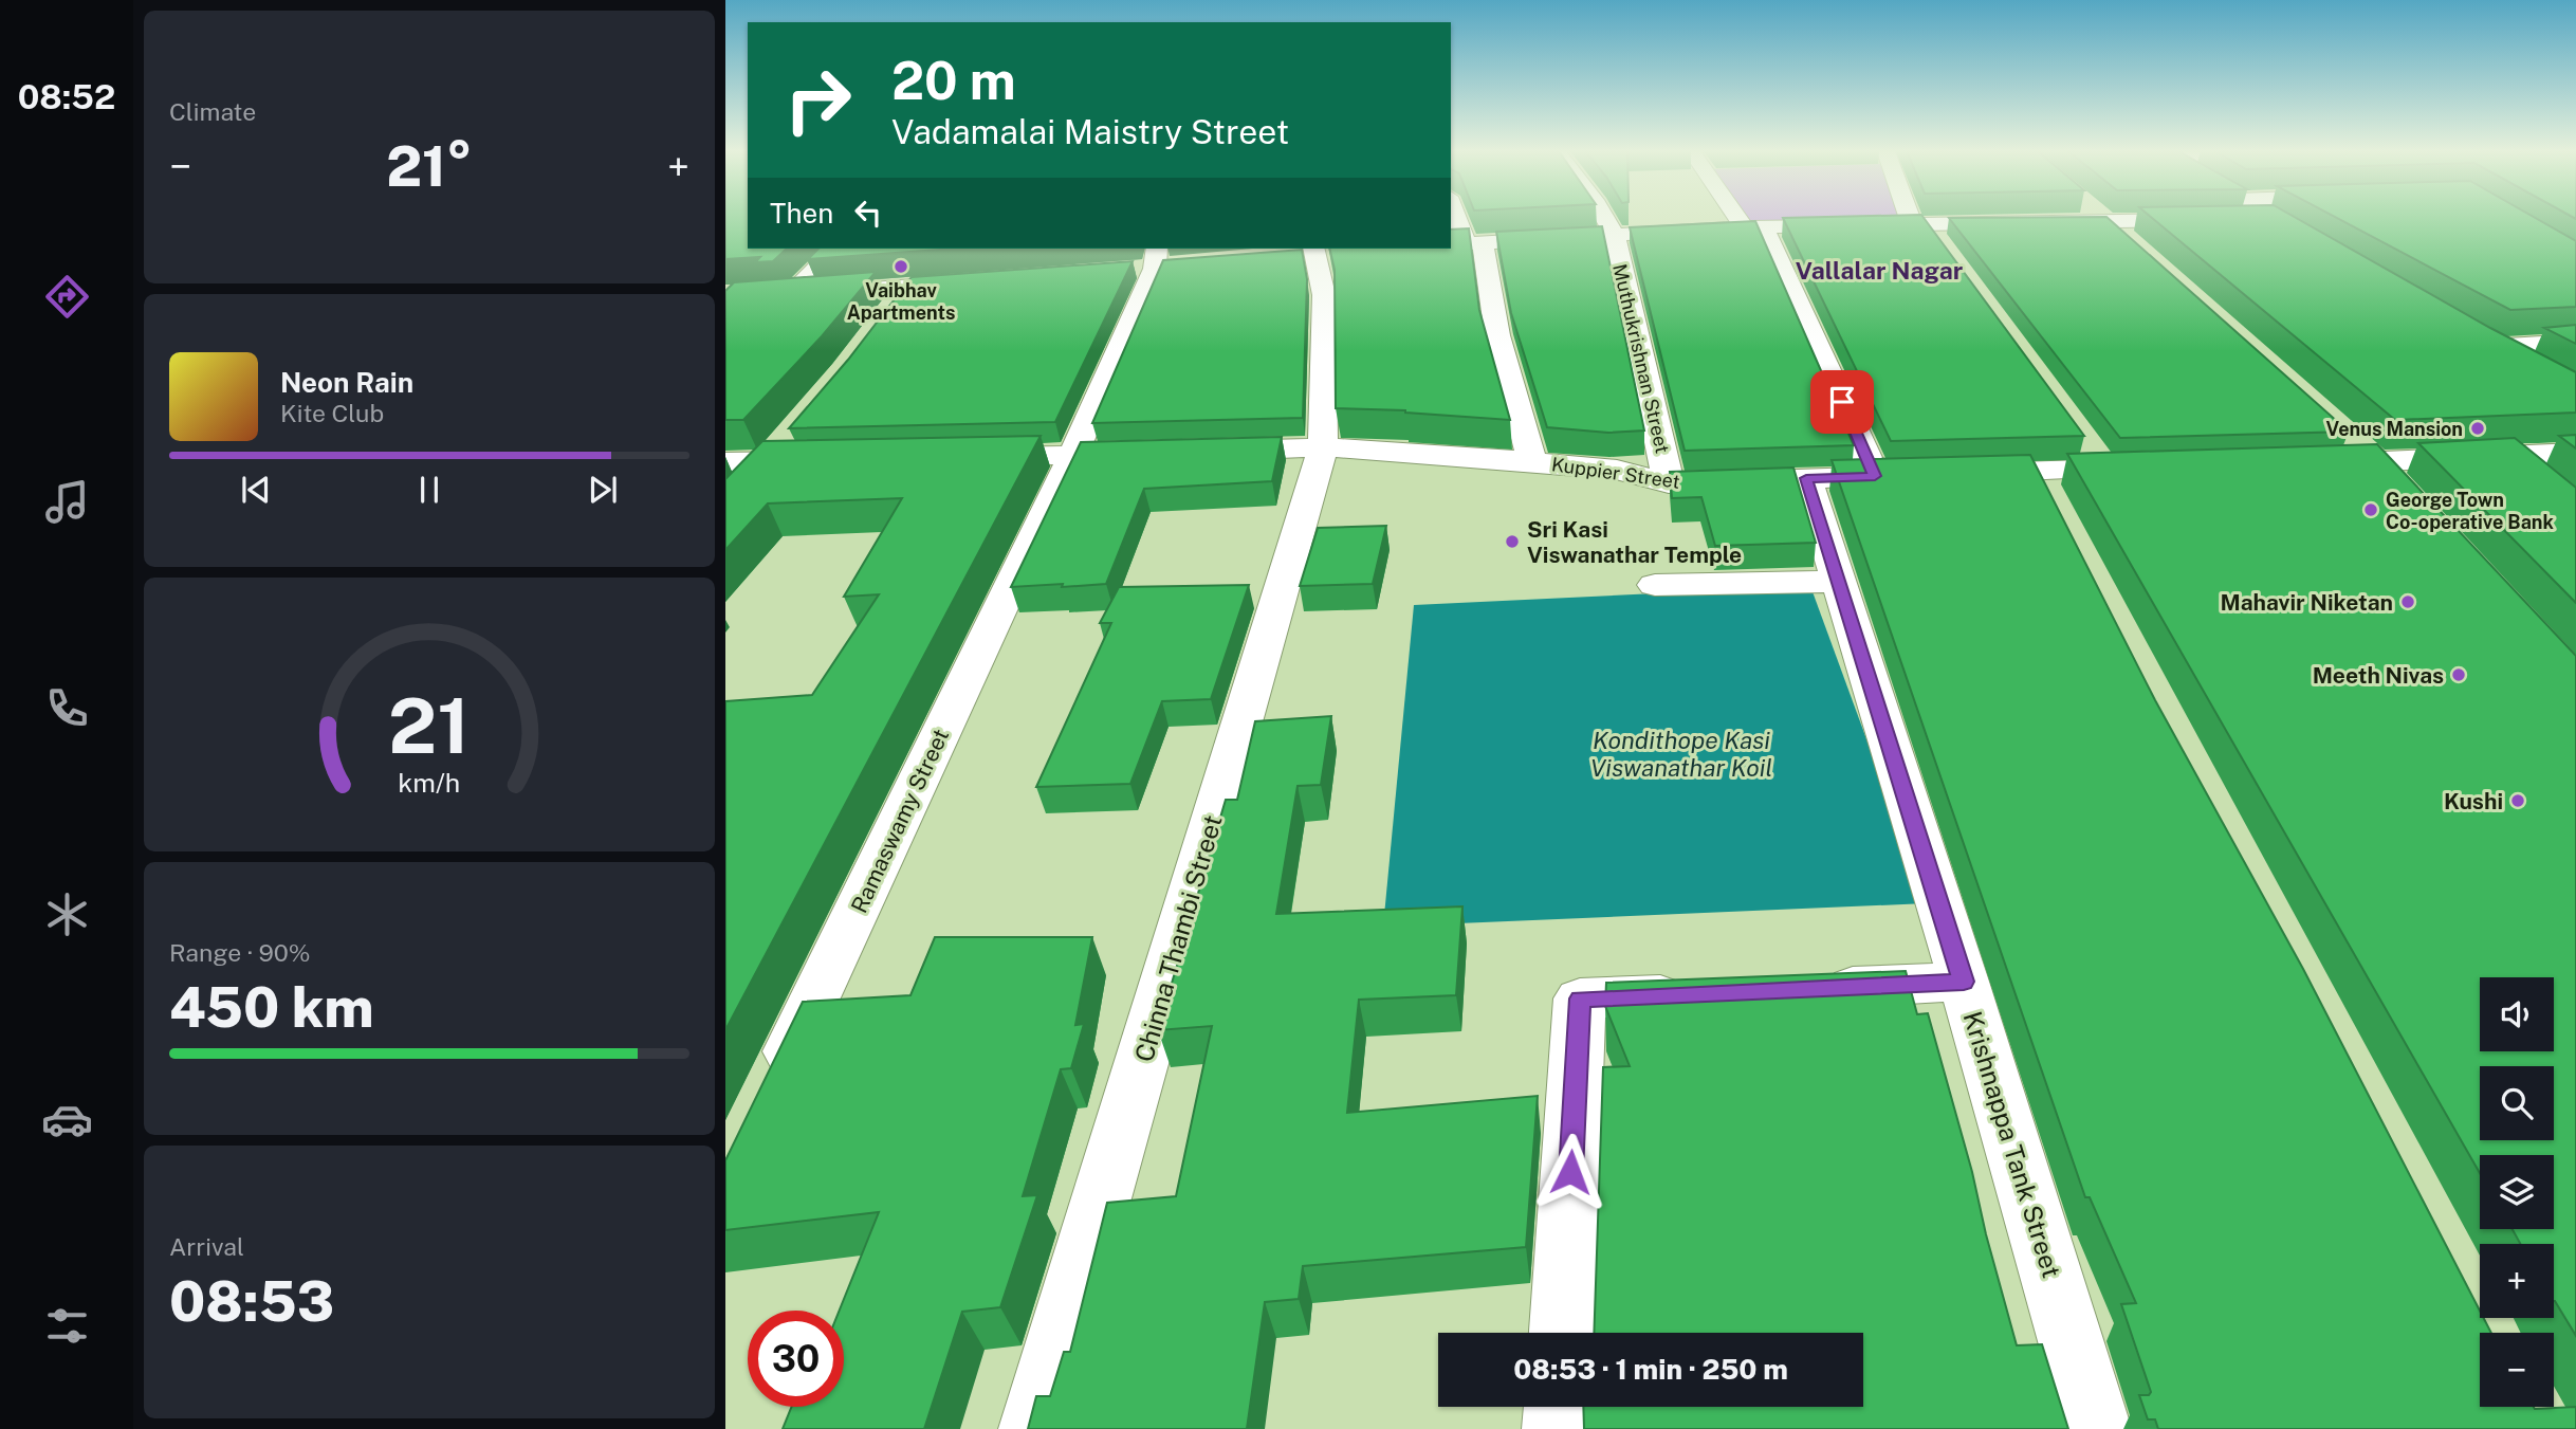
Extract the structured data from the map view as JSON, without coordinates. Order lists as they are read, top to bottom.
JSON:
{
  "streets": {
    "street": [
      "Muthukrishnan Street",
      "Kuppier Street",
      "Ramaswamy Street",
      "Chinna Thambi Street",
      "Krishnappa Tank Street"
    ]
  },
  "crossings": [
    ["Muthukrishnan Street", "Kuppier Street"],
    ["Kuppier Street", "Chinna Thambi Street"],
    ["Kuppier Street", "Krishnappa Tank Street"]
  ],
  "districts": ["Vallalar Nagar"],
  "water": ["Kondithope Kasi Viswanathar Koil"],
  "places": [
    "Vaibhav Apartments",
    "Venus Mansion",
    "George Town Co-operative Bank",
    "Sri Kasi Viswanathar Temple",
    "Mahavir Niketan",
    "Meeth Nivas",
    "Kushi"
  ],
  "page": {
    "tabs": "08:52",
    "tile": [
      "Climate",
      ["Range · 90%", "450 km"],
      ["Arrival", "08:53"]
    ],
    "turn": ["20 m", "Vadamalai Maistry Street"],
    "heat": ["−", "21°", "+"],
    "then": "Then",
    "song": ["Neon Rain", "Kite Club"],
    "map_buttons": ["+", "−"],
    "limit": "30",
    "trip": "08:53 · 1 min · 250 m",
    "gauge": ["21", "km/h"]
  }
}
